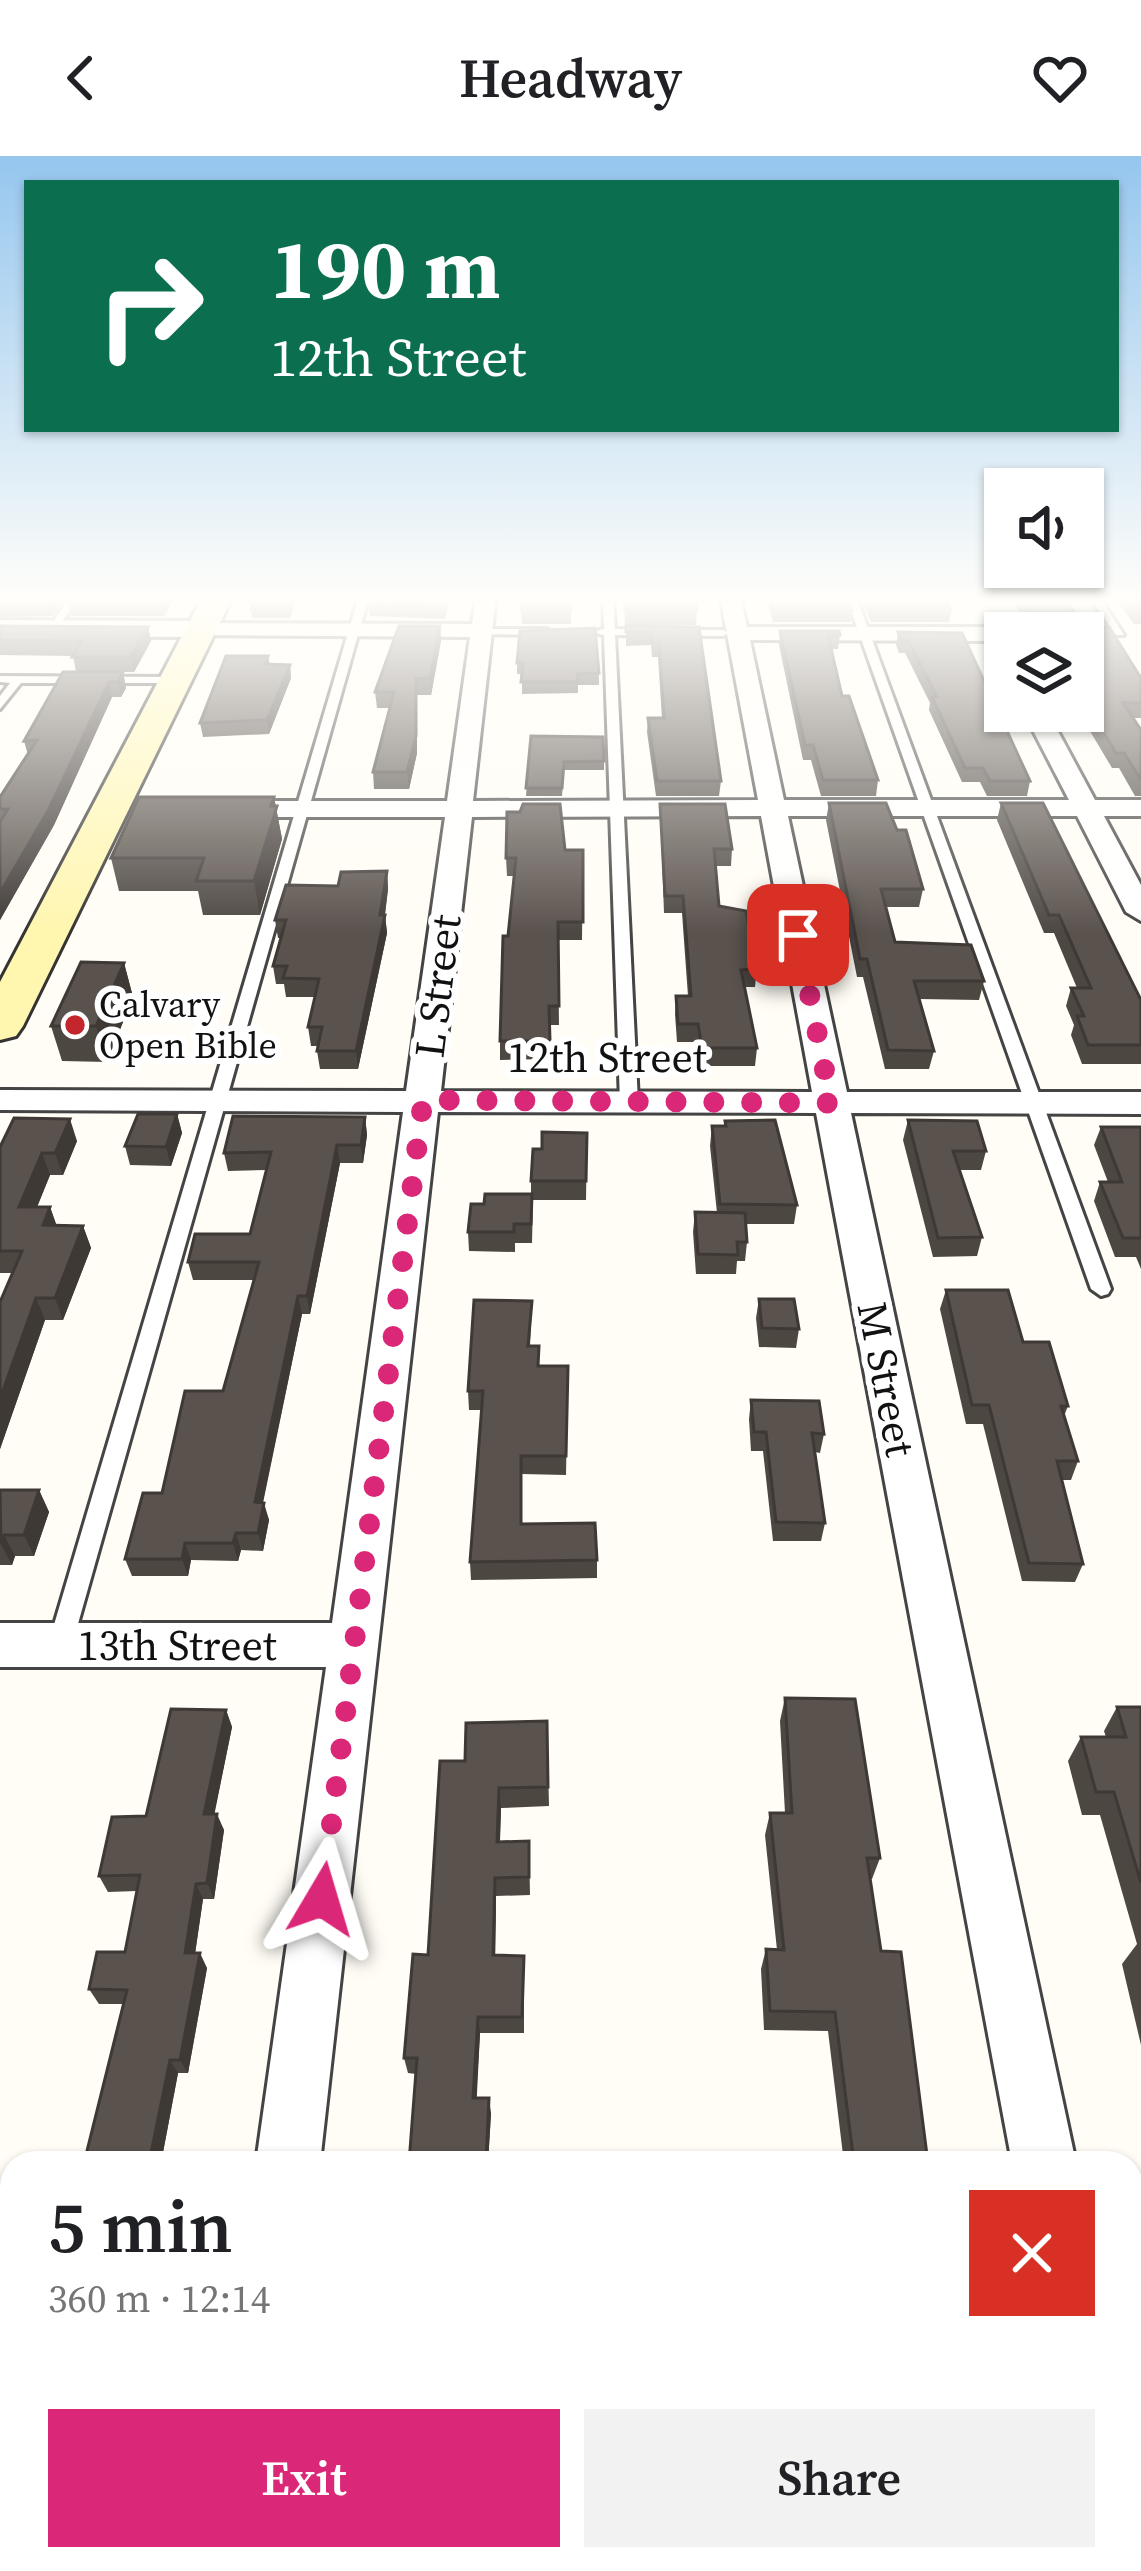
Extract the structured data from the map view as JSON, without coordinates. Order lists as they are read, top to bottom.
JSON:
{
  "streets": {
    "street": [
      "L Street",
      "12th Street",
      "M Street",
      "13th Street"
    ]
  },
  "crossings": [
    ["L Street", "12th Street"],
    ["L Street", "13th Street"],
    ["12th Street", "M Street"]
  ],
  "places": ["Calvary Open Bible"],
  "page": {
    "header": "Headway",
    "turn": ["190 m", "12th Street"],
    "heading": ["5 min", "360 m · 12:14"],
    "buttons": ["Exit", "Share"]
  }
}
